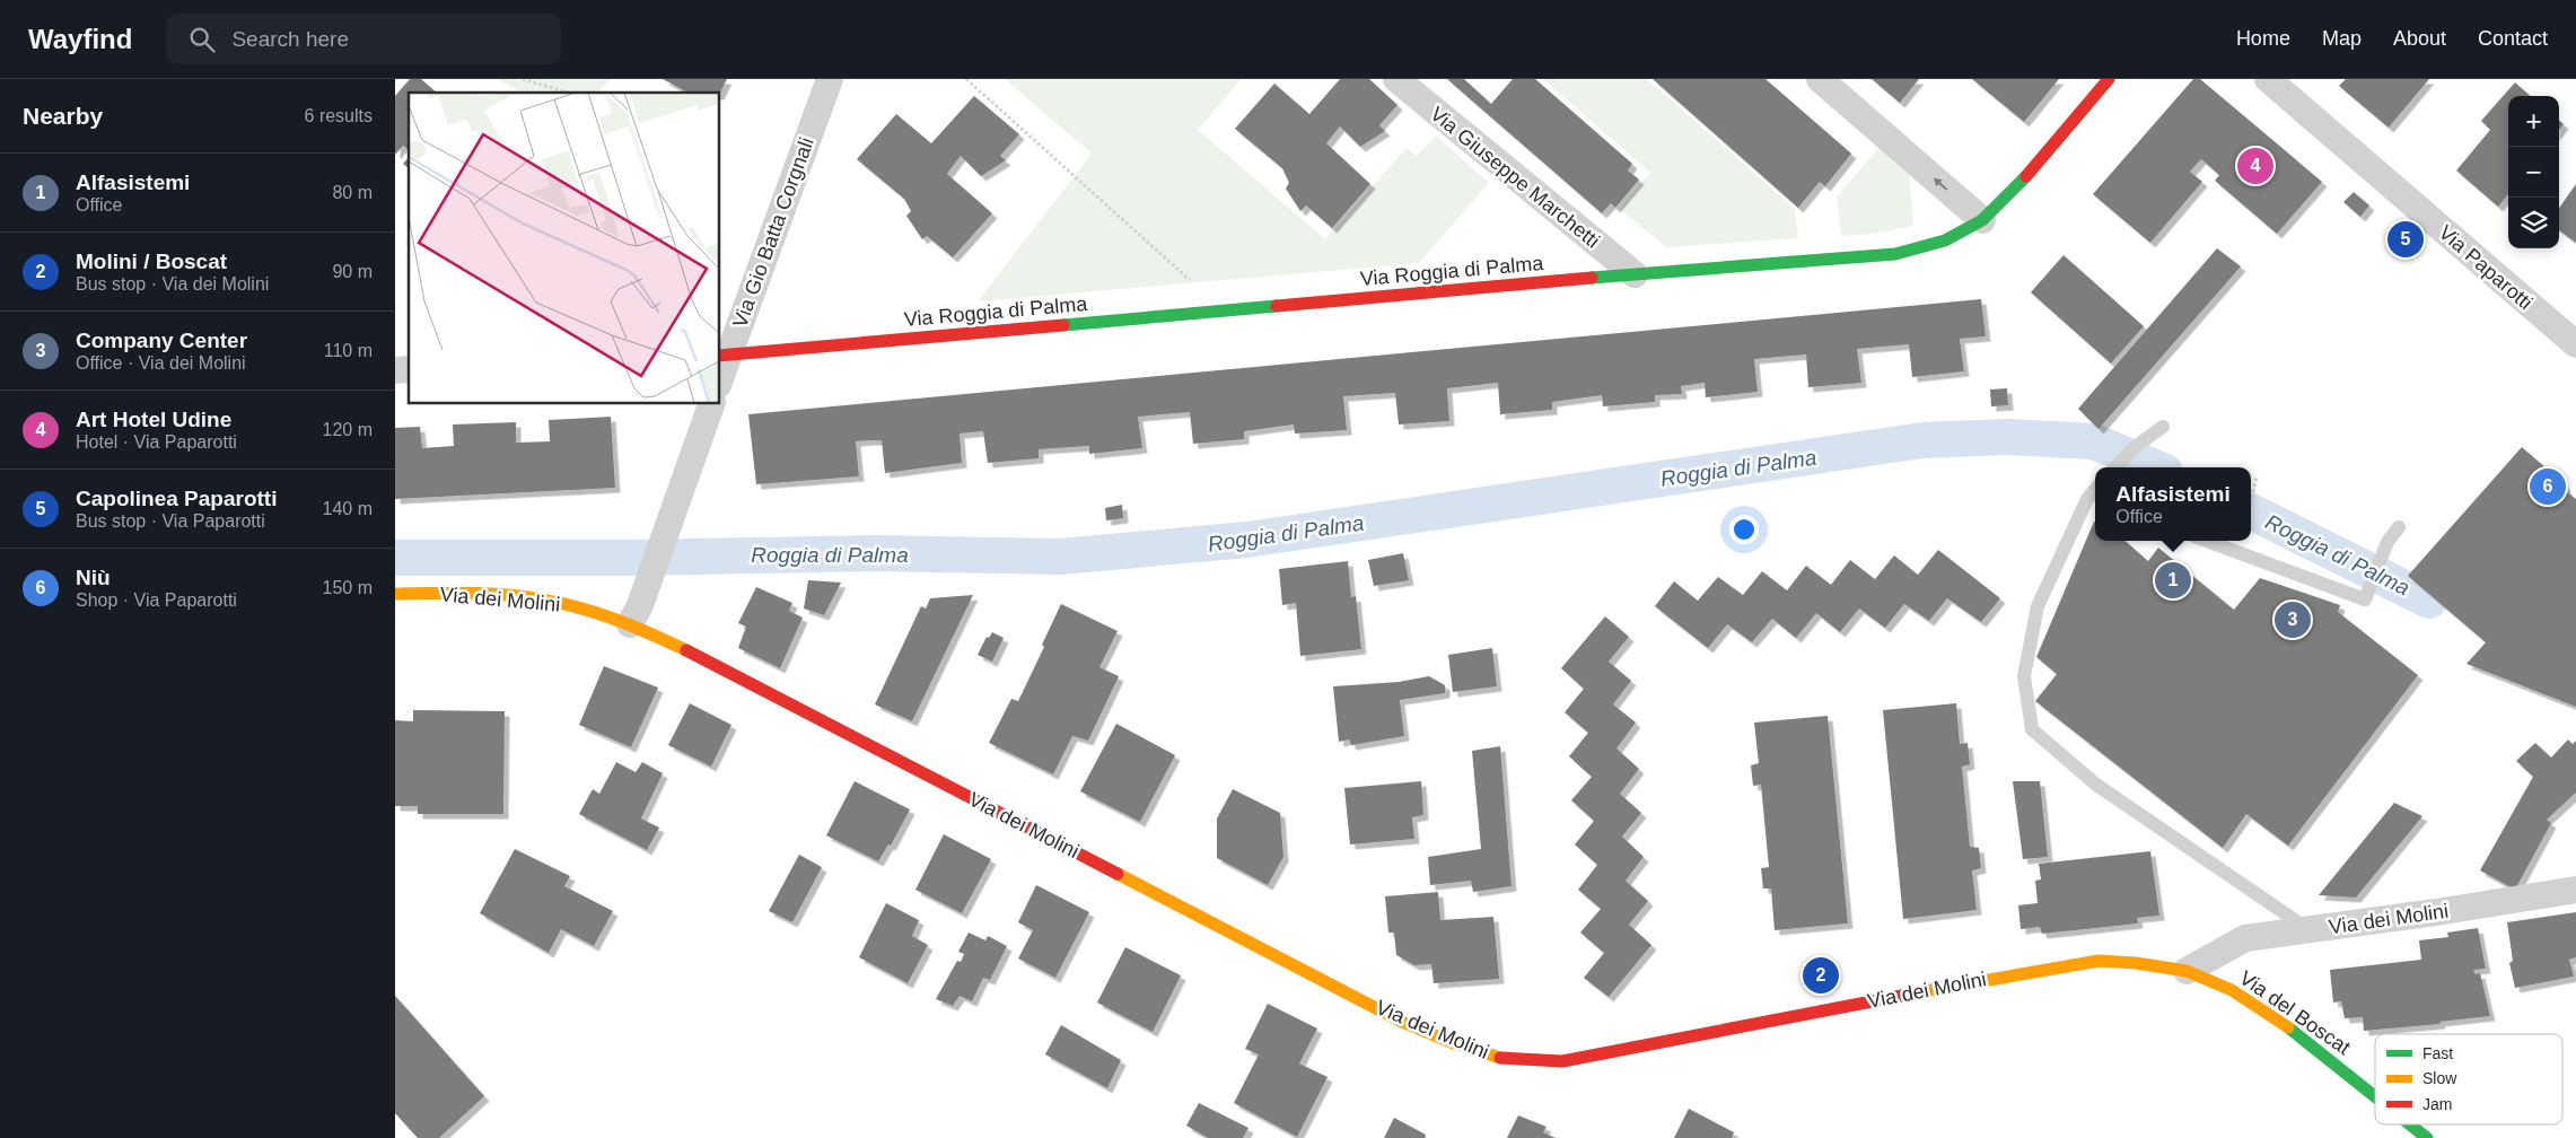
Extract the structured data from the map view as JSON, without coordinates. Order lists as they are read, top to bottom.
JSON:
{
  "streets": {
    "street": [
      "Via Giuseppe Marchetti",
      "Via Gio Batta Corgnali",
      "Via Paparotti",
      "Via Roggia di Palma",
      "Via dei Molini",
      "Via del Boscat"
    ]
  },
  "crossings": [
    ["Via Giuseppe Marchetti", "Via Roggia di Palma"],
    ["Via Gio Batta Corgnali", "Via Roggia di Palma"],
    ["Via dei Molini", "Via del Boscat"]
  ],
  "water": ["Roggia di Palma"],
  "legend": ["Fast", "Slow", "Jam"],
  "page": {
    "header": "Wayfind",
    "search": "Search here",
    "nav": [
      "Home",
      "Map",
      "About",
      "Contact"
    ],
    "heading": ["Nearby", "6 results"],
    "map_buttons": ["+", "−"],
    "pins": [
      "4",
      "5",
      "6",
      "1",
      "3",
      "2"
    ],
    "list": [
      {
        "mark": "1",
        "name": "Alfasistemi",
        "note": "Office",
        "value": "80 m"
      },
      {
        "mark": "2",
        "name": "Molini / Boscat",
        "note": "Bus stop · Via dei Molini",
        "value": "90 m"
      },
      {
        "mark": "3",
        "name": "Company Center",
        "note": "Office · Via dei Molini",
        "value": "110 m"
      },
      {
        "mark": "4",
        "name": "Art Hotel Udine",
        "note": "Hotel · Via Paparotti",
        "value": "120 m"
      },
      {
        "mark": "5",
        "name": "Capolinea Paparotti",
        "note": "Bus stop · Via Paparotti",
        "value": "140 m"
      },
      {
        "mark": "6",
        "name": "Niù",
        "note": "Shop · Via Paparotti",
        "value": "150 m"
      }
    ],
    "popup": ["Alfasistemi", "Office"]
  }
}
